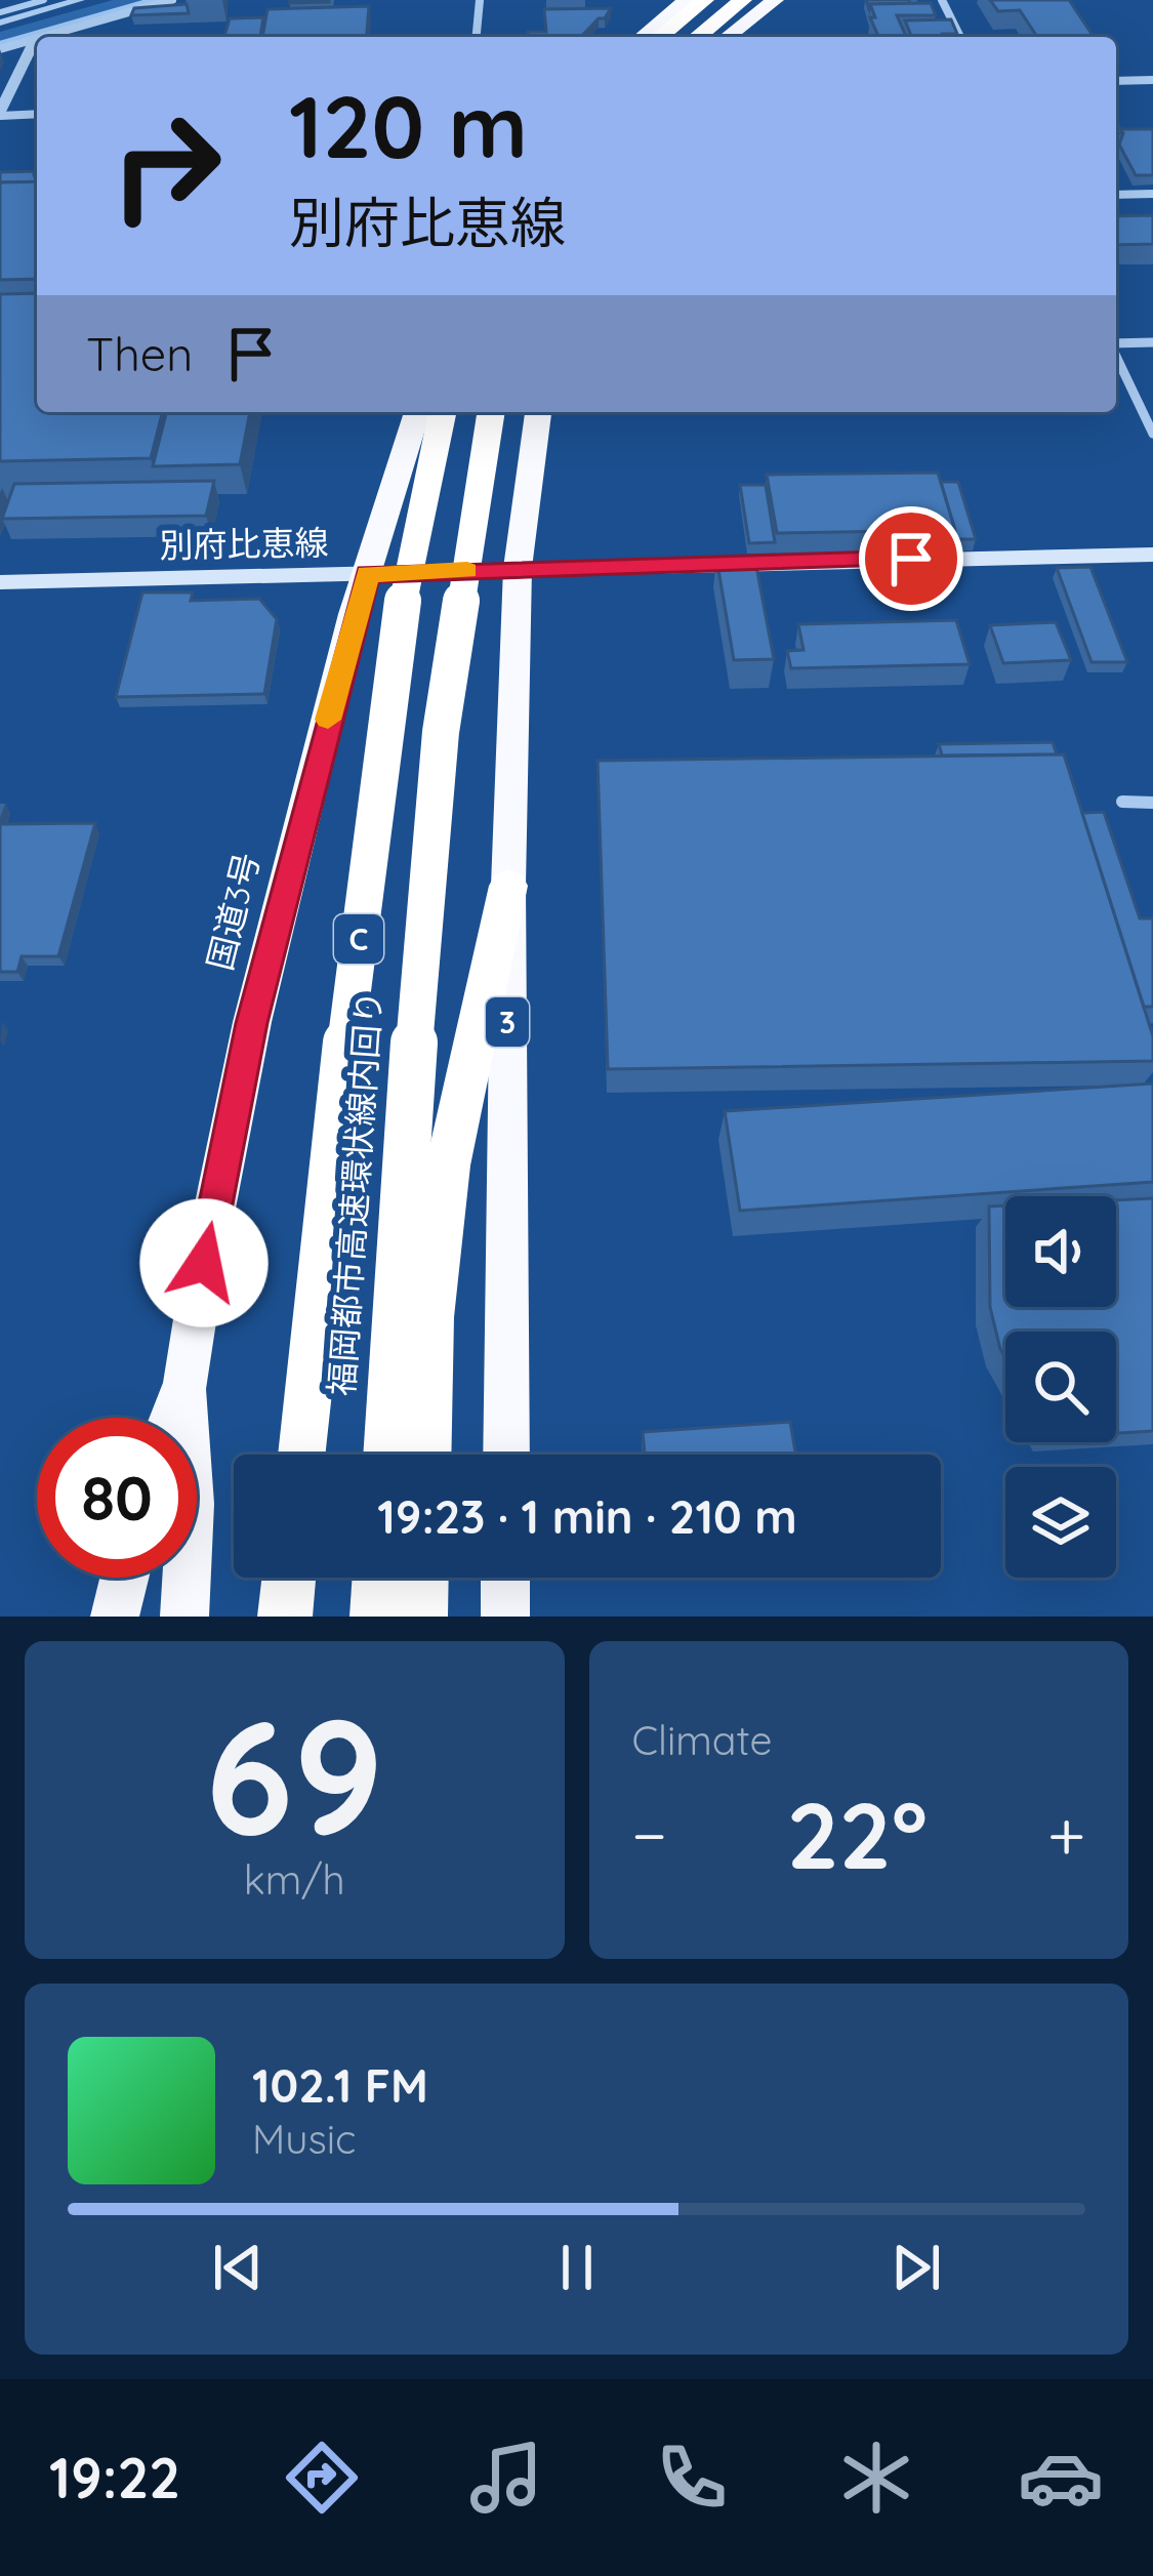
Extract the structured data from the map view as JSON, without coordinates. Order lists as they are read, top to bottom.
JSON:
{
  "streets": {
    "highway": [
      "国道3号",
      "C",
      "3",
      "福岡都市高速環状線内回り"
    ],
    "main road": ["別府比恵線"]
  },
  "crossings": [
    ["別府比恵線", "国道3号"],
    ["別府比恵線", "3"]
  ],
  "page": {
    "turn": ["120 m", "別府比恵線"],
    "then": "Then",
    "limit": "80",
    "trip": "19:23 · 1 min · 210 m",
    "tile": [
      ["69", "km/h"],
      "Climate"
    ],
    "heat": ["−", "22°", "+"],
    "song": ["102.1 FM", "Music"],
    "tabs": "19:22"
  }
}
